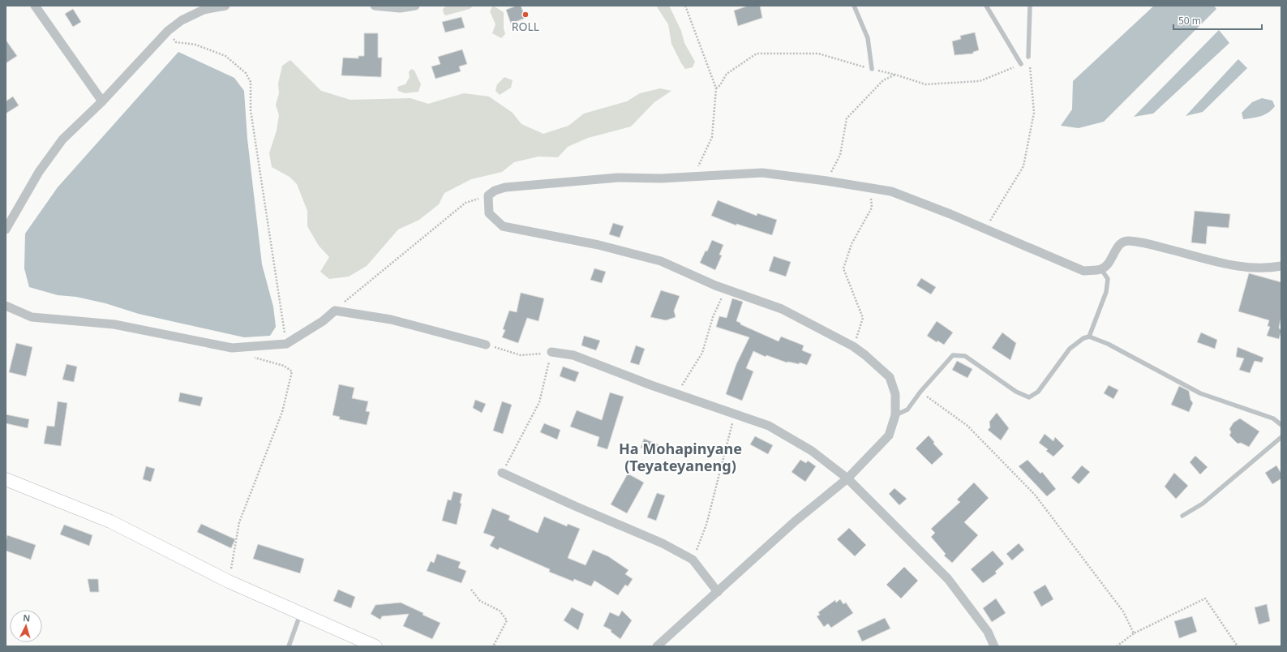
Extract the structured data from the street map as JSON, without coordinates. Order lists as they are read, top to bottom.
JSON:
{
  "districts": ["Ha Mohapinyane (Teyateyaneng)"],
  "places": ["ROLL"],
  "scale_bar": "50 m",
  "north": "top"
}
